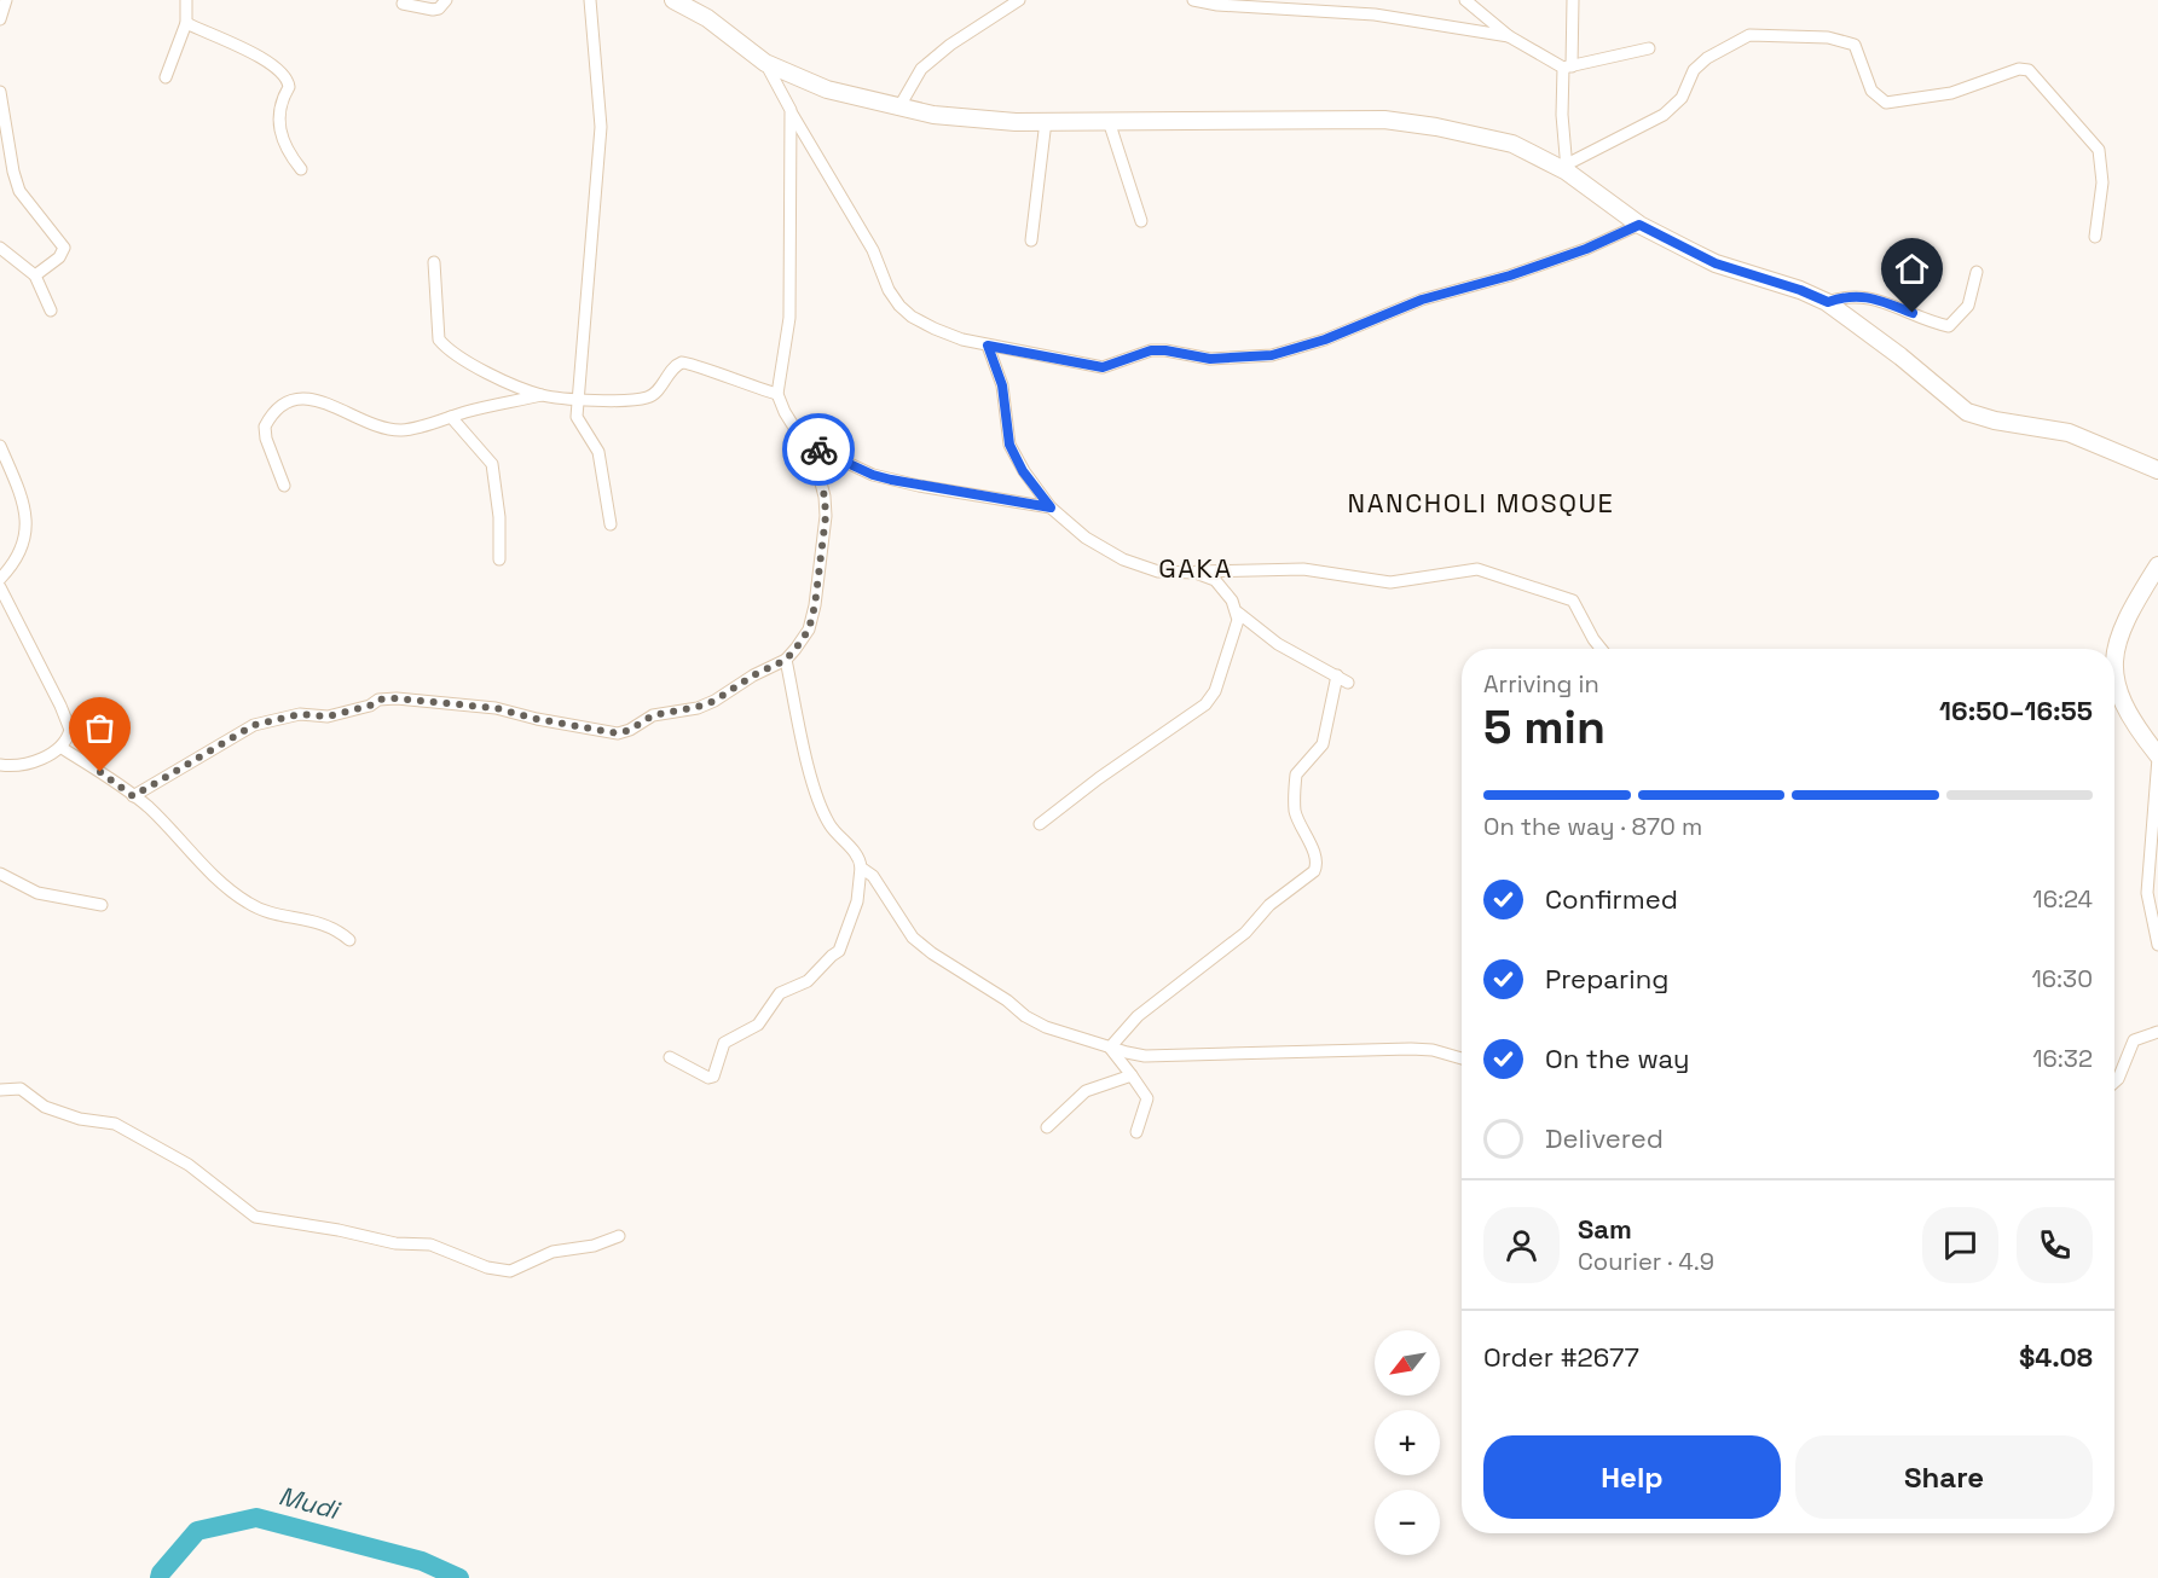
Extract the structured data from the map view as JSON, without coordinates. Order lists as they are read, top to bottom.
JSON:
{
  "districts": ["NANCHOLI MOSQUE", "GAKA"],
  "water": ["Mudi"],
  "north": "bottom left",
  "page": {
    "heading": ["5 min", "Arriving in", "16:50–16:55"],
    "panel": [
      "Sam",
      "Courier · 4.9",
      "Order #2677",
      "$4.08"
    ],
    "bar": "On the way · 870 m",
    "list": [
      ["Confirmed", "16:24"],
      ["Preparing", "16:30"],
      ["On the way", "16:32"],
      "Delivered"
    ],
    "map_buttons": ["+", "−"],
    "buttons": ["Help", "Share"]
  }
}
